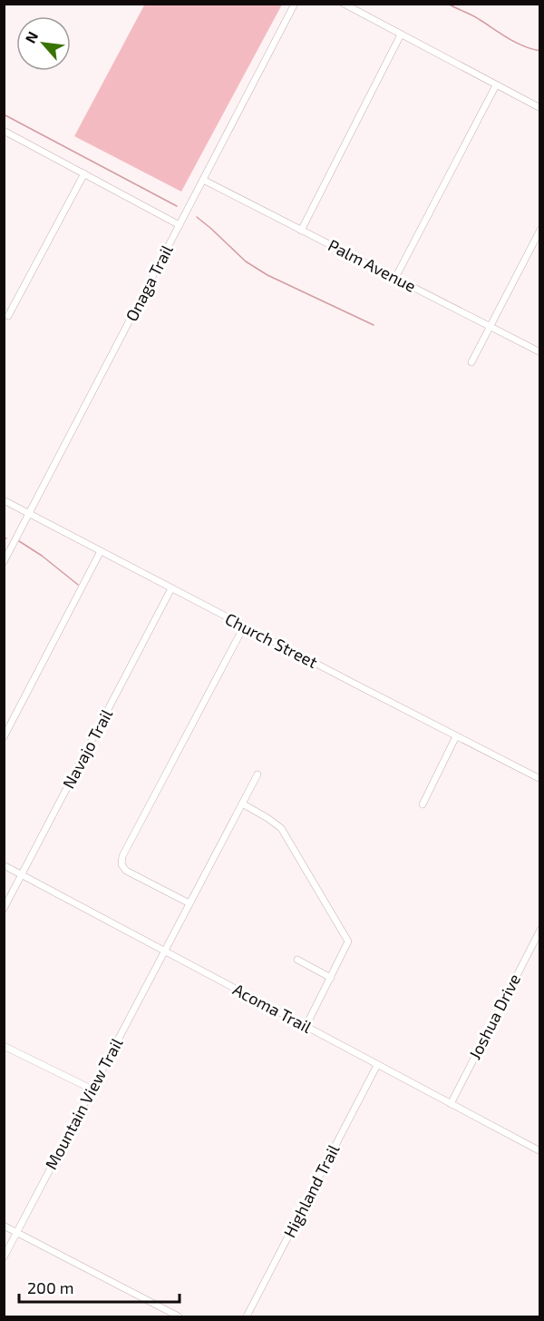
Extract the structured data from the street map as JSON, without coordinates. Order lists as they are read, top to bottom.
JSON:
{
  "streets": {
    "street": [
      "Palm Avenue",
      "Onaga Trail",
      "Church Street",
      "Navajo Trail",
      "Acoma Trail",
      "Joshua Drive",
      "Mountain View Trail",
      "Highland Trail"
    ]
  },
  "crossings": [
    ["Palm Avenue", "Onaga Trail"],
    ["Onaga Trail", "Church Street"],
    ["Church Street", "Navajo Trail"],
    ["Navajo Trail", "Acoma Trail"],
    ["Acoma Trail", "Joshua Drive"],
    ["Acoma Trail", "Mountain View Trail"],
    ["Acoma Trail", "Highland Trail"]
  ],
  "scale_bar": "200 m",
  "north": "top left"
}
